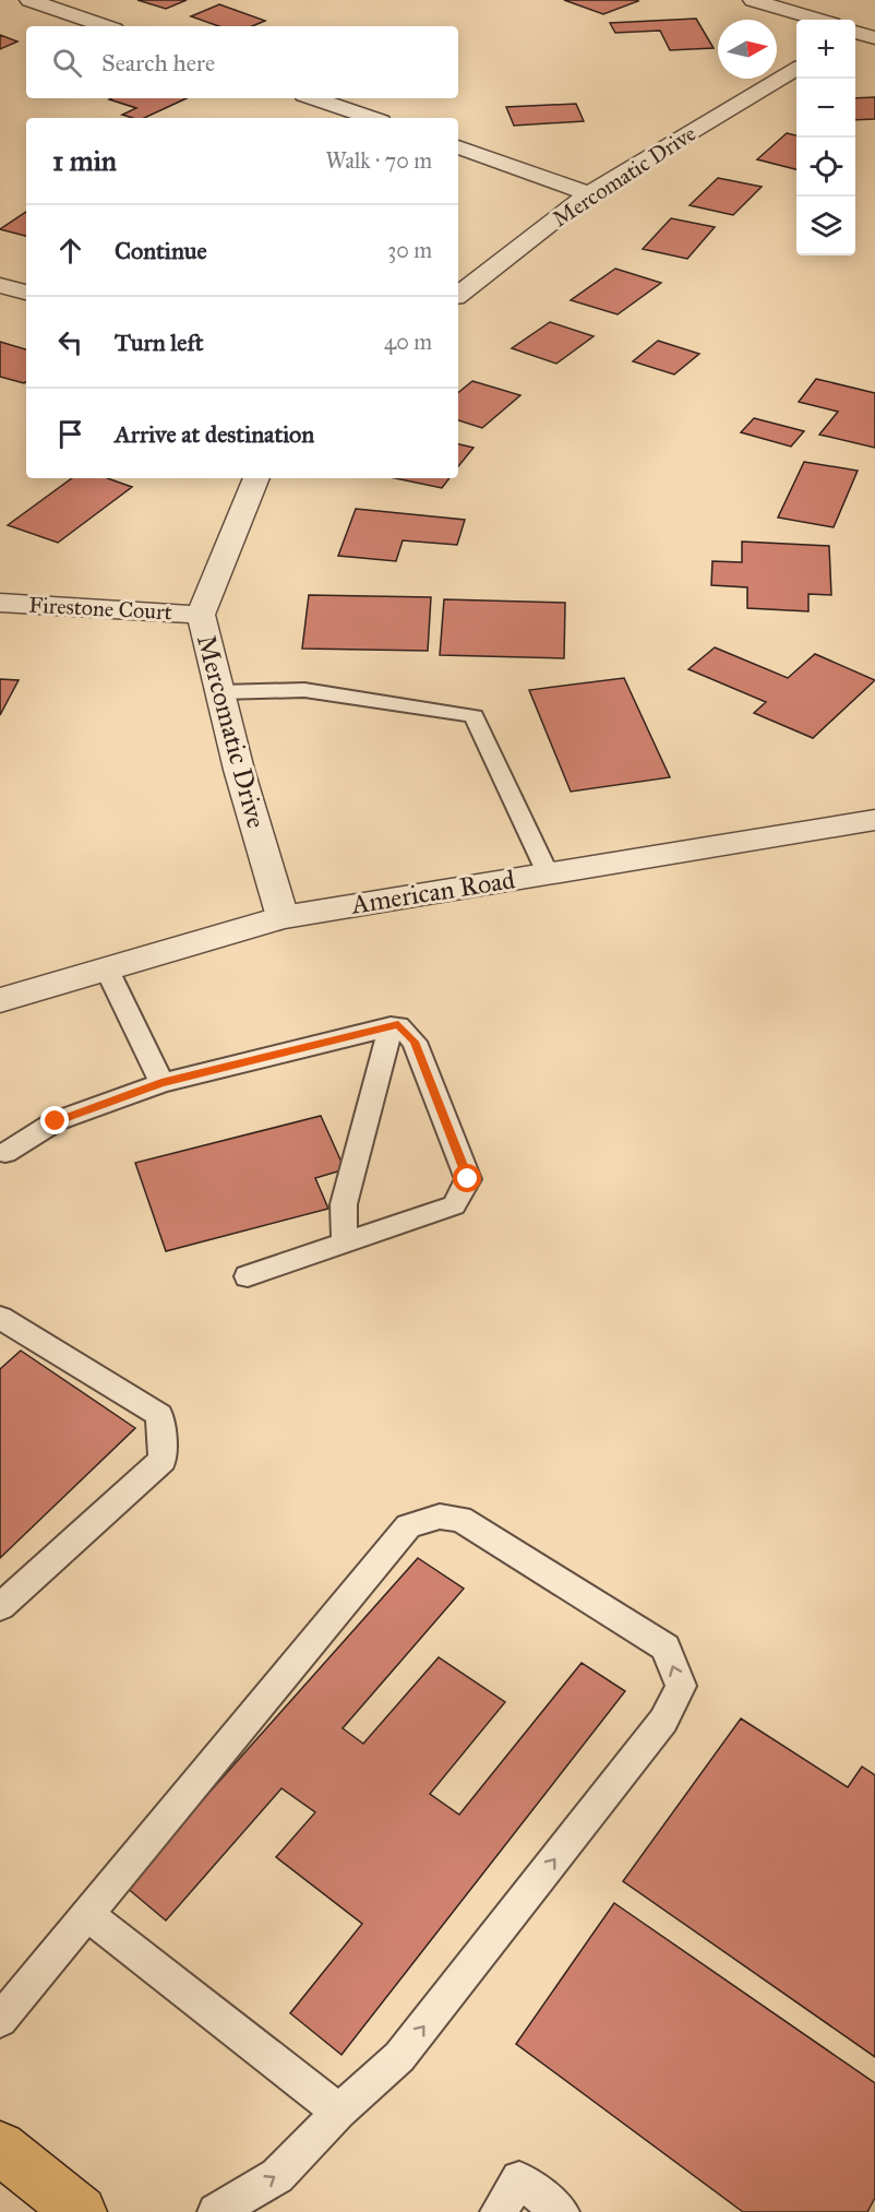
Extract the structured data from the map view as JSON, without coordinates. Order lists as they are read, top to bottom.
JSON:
{
  "streets": {
    "street": ["Mercomatic Drive", "Firestone Court", "American Road"]
  },
  "crossings": [
    ["Mercomatic Drive", "Firestone Court"],
    ["Mercomatic Drive", "American Road"]
  ],
  "north": "right",
  "page": {
    "map_buttons": ["+", "−"],
    "search": "Search here",
    "heading": ["1 min", "Walk · 70 m"],
    "list": [
      ["Continue", "30 m"],
      ["Turn left", "40 m"],
      "Arrive at destination"
    ]
  }
}
